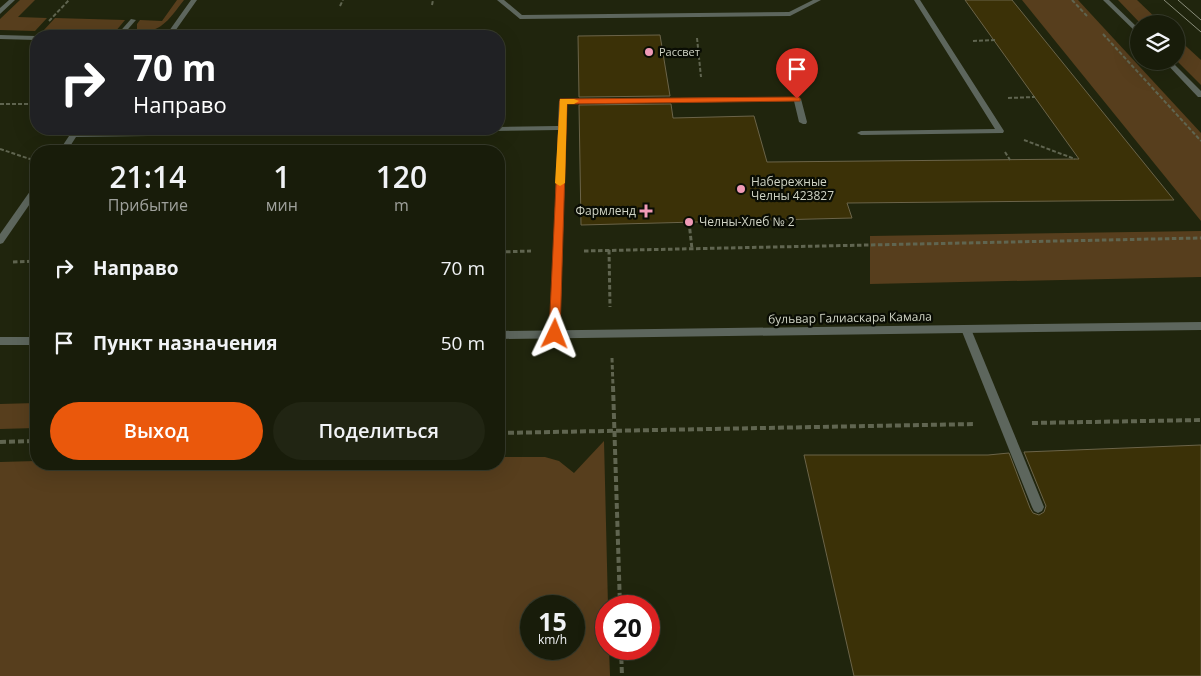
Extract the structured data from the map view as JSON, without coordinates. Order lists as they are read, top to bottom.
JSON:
{
  "streets": {
    "street": ["бульвар Галиаскара Камала"]
  },
  "places": {
    "other": ["Рассвет", "Набережные Челны 423827", "Челны-Хлеб № 2"],
    "health": ["Фармленд"]
  },
  "page": {
    "turn": ["70 m", "Направо"],
    "eta": [
      "21:14",
      "Прибытие",
      "1",
      "мин",
      "120",
      "m"
    ],
    "list": [
      {
        "name": "Направо",
        "value": "70 m"
      },
      {
        "name": "Пункт назначения",
        "value": "50 m"
      }
    ],
    "buttons": ["Выход", "Поделиться"],
    "speed": "15 km/h",
    "limit": "20"
  }
}
